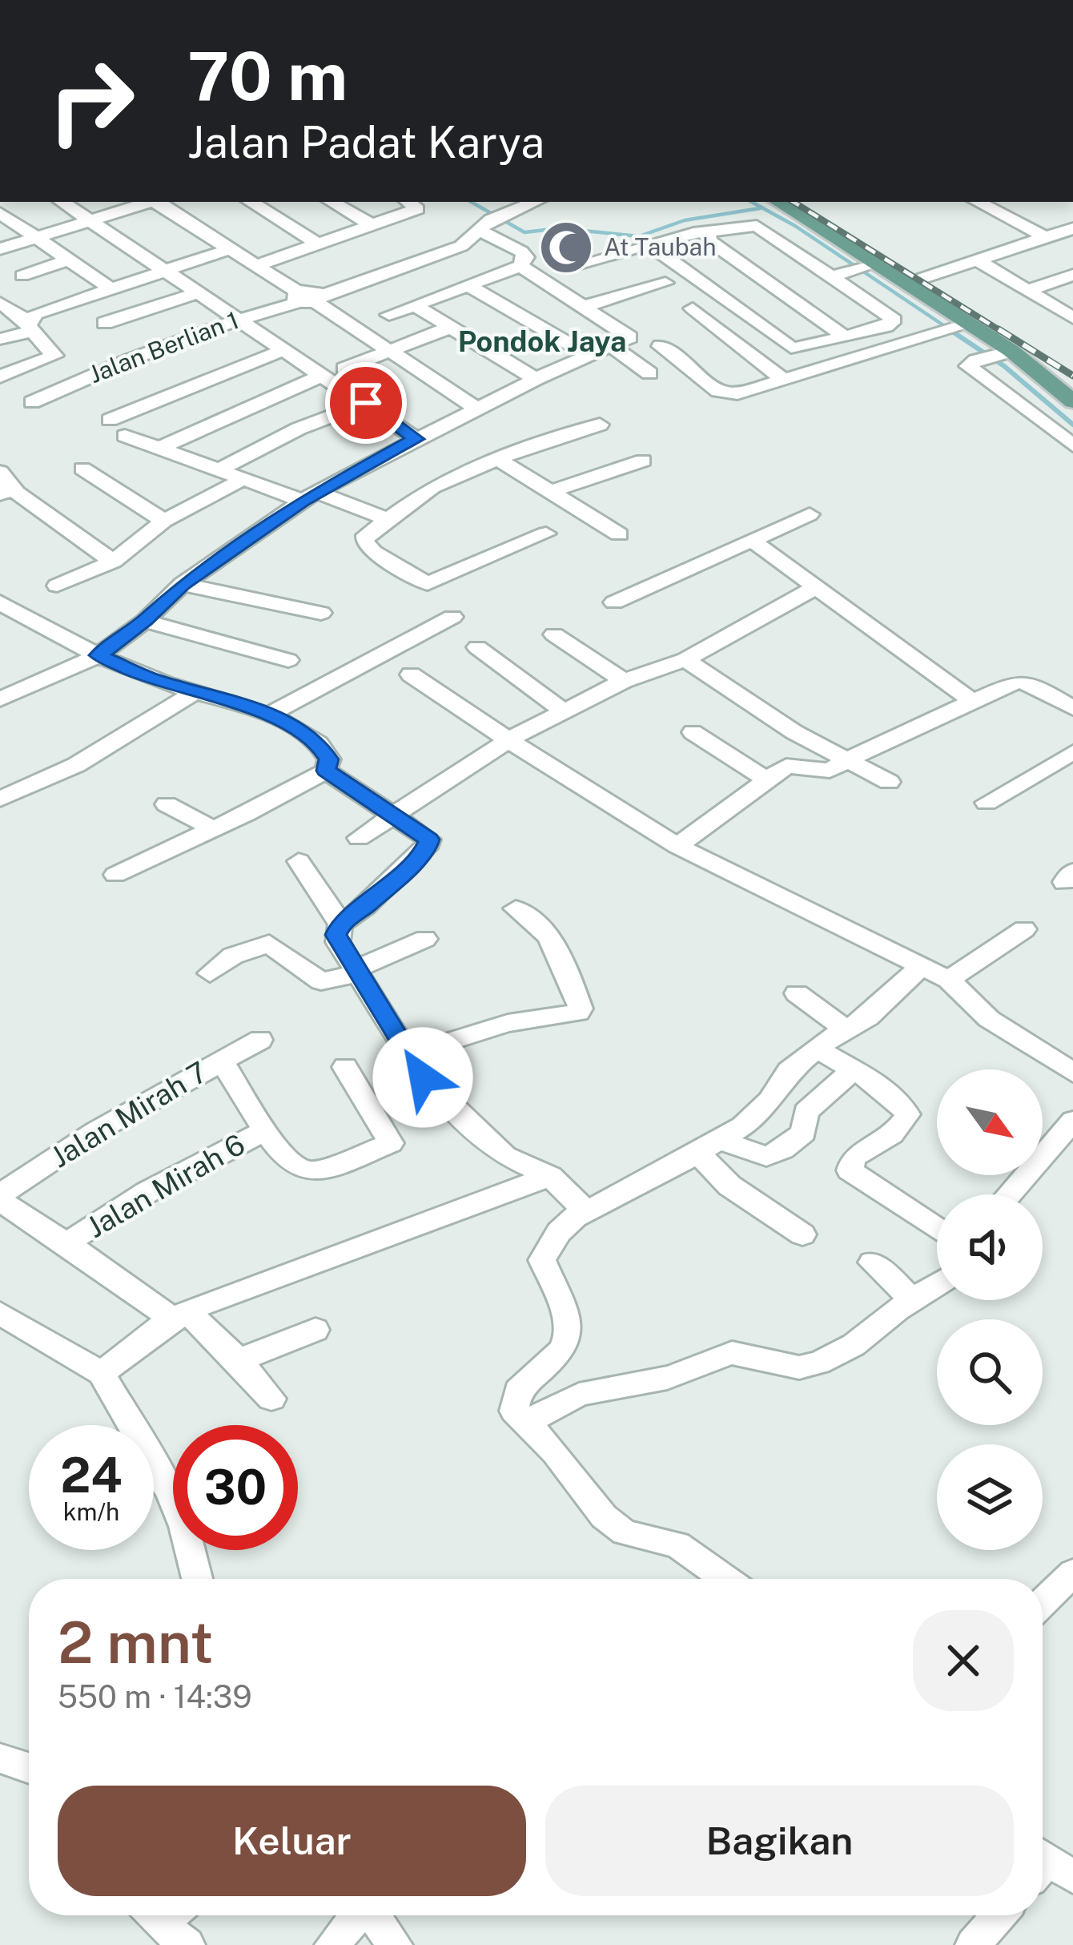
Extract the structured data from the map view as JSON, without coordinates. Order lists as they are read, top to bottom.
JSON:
{
  "streets": {
    "street": ["Jalan Berlian 1", "Jalan Mirah 7", "Jalan Mirah 6"]
  },
  "crossings": [
    ["Jalan Mirah 7", "Jalan Mirah 6"]
  ],
  "districts": ["Pondok Jaya"],
  "places": {
    "mosque": ["At Taubah"]
  },
  "north": "bottom right",
  "page": {
    "turn": ["70 m", "Jalan Padat Karya"],
    "speed": "24 km/h",
    "limit": "30",
    "heading": ["2 mnt", "550 m · 14:39"],
    "buttons": ["Keluar", "Bagikan"]
  }
}
